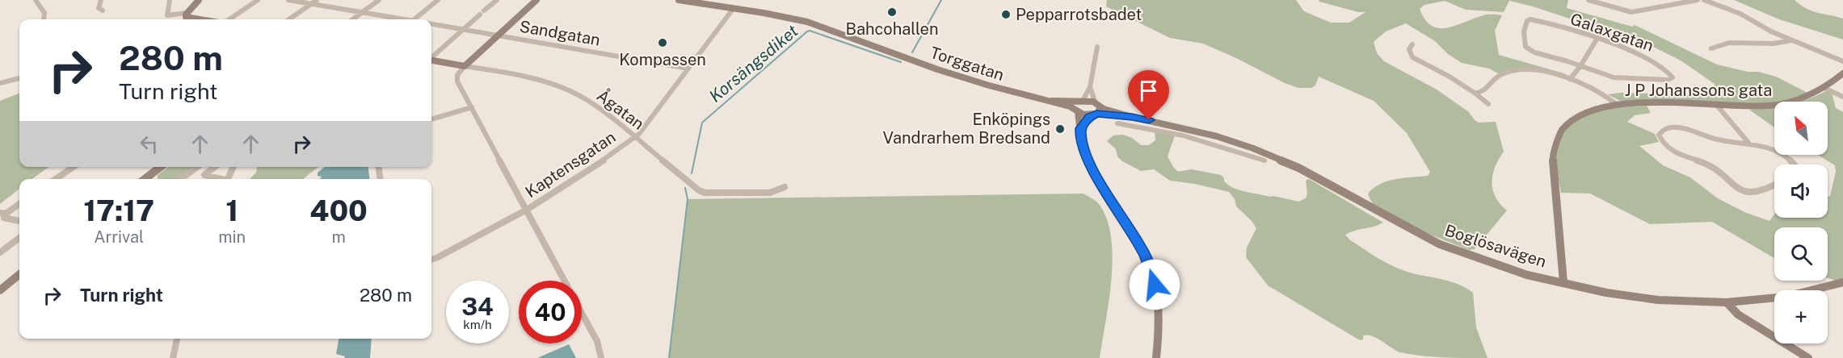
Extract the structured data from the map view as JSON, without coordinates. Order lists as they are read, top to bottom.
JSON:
{
  "streets": {
    "street": [
      "Galaxgatan",
      "Sandgatan",
      "Torggatan",
      "J P Johanssons gata",
      "Ågatan",
      "Kaptensgatan",
      "Boglösavägen"
    ]
  },
  "crossings": [
    ["Sandgatan", "Kaptensgatan"],
    ["Torggatan", "Kaptensgatan"],
    ["Torggatan", "Boglösavägen"],
    ["J P Johanssons gata", "Boglösavägen"],
    ["Ågatan", "Kaptensgatan"]
  ],
  "water": ["Korsängsdiket"],
  "places": [
    "Bahcohallen",
    "Pepparrotsbadet",
    "Kompassen",
    "Enköpings Vandrarhem Bredsand"
  ],
  "north": "top left",
  "page": {
    "turn": ["280 m", "Turn right"],
    "map_buttons": "+",
    "eta": [
      "17:17",
      "Arrival",
      "1",
      "min",
      "400",
      "m"
    ],
    "list": [
      {
        "name": "Turn right",
        "value": "280 m"
      }
    ],
    "speed": "34 km/h",
    "limit": "40"
  }
}
